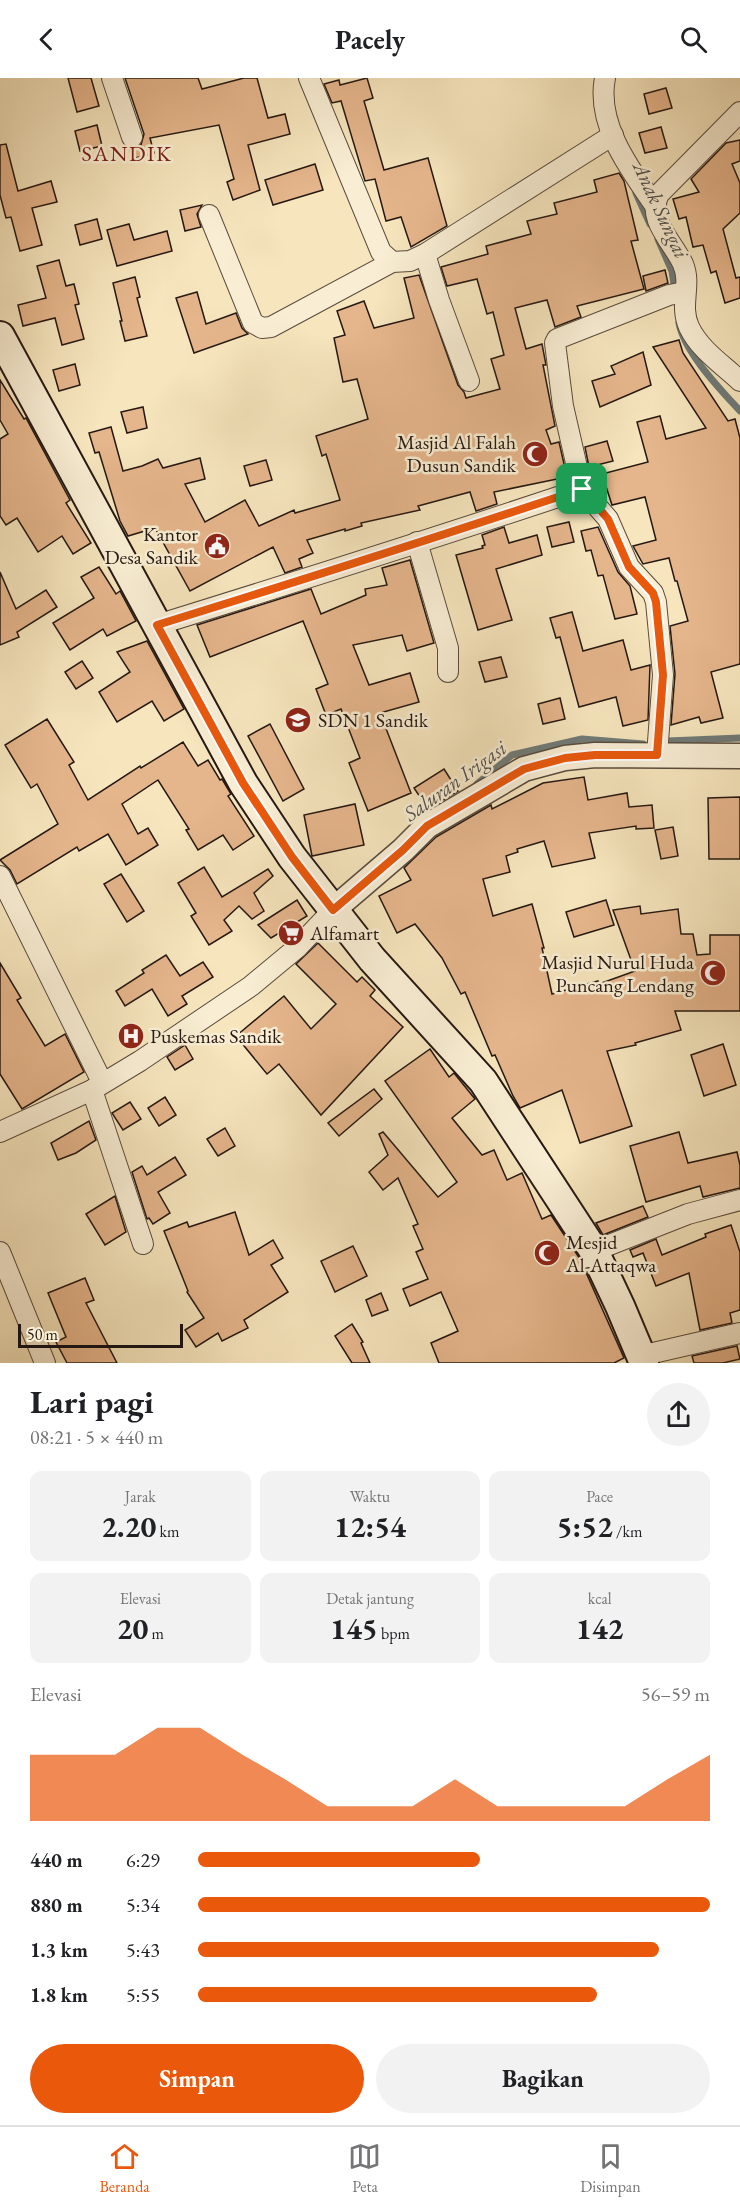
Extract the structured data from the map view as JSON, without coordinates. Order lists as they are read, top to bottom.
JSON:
{
  "districts": ["SANDIK"],
  "water": ["Anak Sungai", "Saluran Irigasi"],
  "places": {
    "mosque": ["Masjid Al Falah Dusun Sandik", "Masjid Nurul Huda Puncang Lendang", "Mesjid Al-Attaqwa"],
    "public building": ["Kantor Desa Sandik"],
    "school or university": ["SDN 1 Sandik"],
    "supermarket": ["Alfamart"],
    "hospital": ["Puskemas Sandik"]
  },
  "scale_bar": "50 m",
  "page": {
    "header": "Pacely",
    "scale": "50 m",
    "heading": ["Lari pagi", "08:21 · 5 × 440 m"],
    "stats": [
      ["Jarak", "2.20 km"],
      ["Waktu", "12:54"],
      ["Pace", "5:52 /km"],
      ["Elevasi", "20 m"],
      ["Detak jantung", "145 bpm"],
      ["kcal", "142"]
    ],
    "chart": ["Elevasi", "56–59 m"],
    "list": [
      {
        "name": "440 m",
        "note": "6:29"
      },
      {
        "name": "880 m",
        "note": "5:34"
      },
      {
        "name": "1.3 km",
        "note": "5:43"
      },
      {
        "name": "1.8 km",
        "note": "5:55"
      }
    ],
    "buttons": ["Simpan", "Bagikan"],
    "tabs": ["Beranda", "Peta", "Disimpan"]
  }
}
